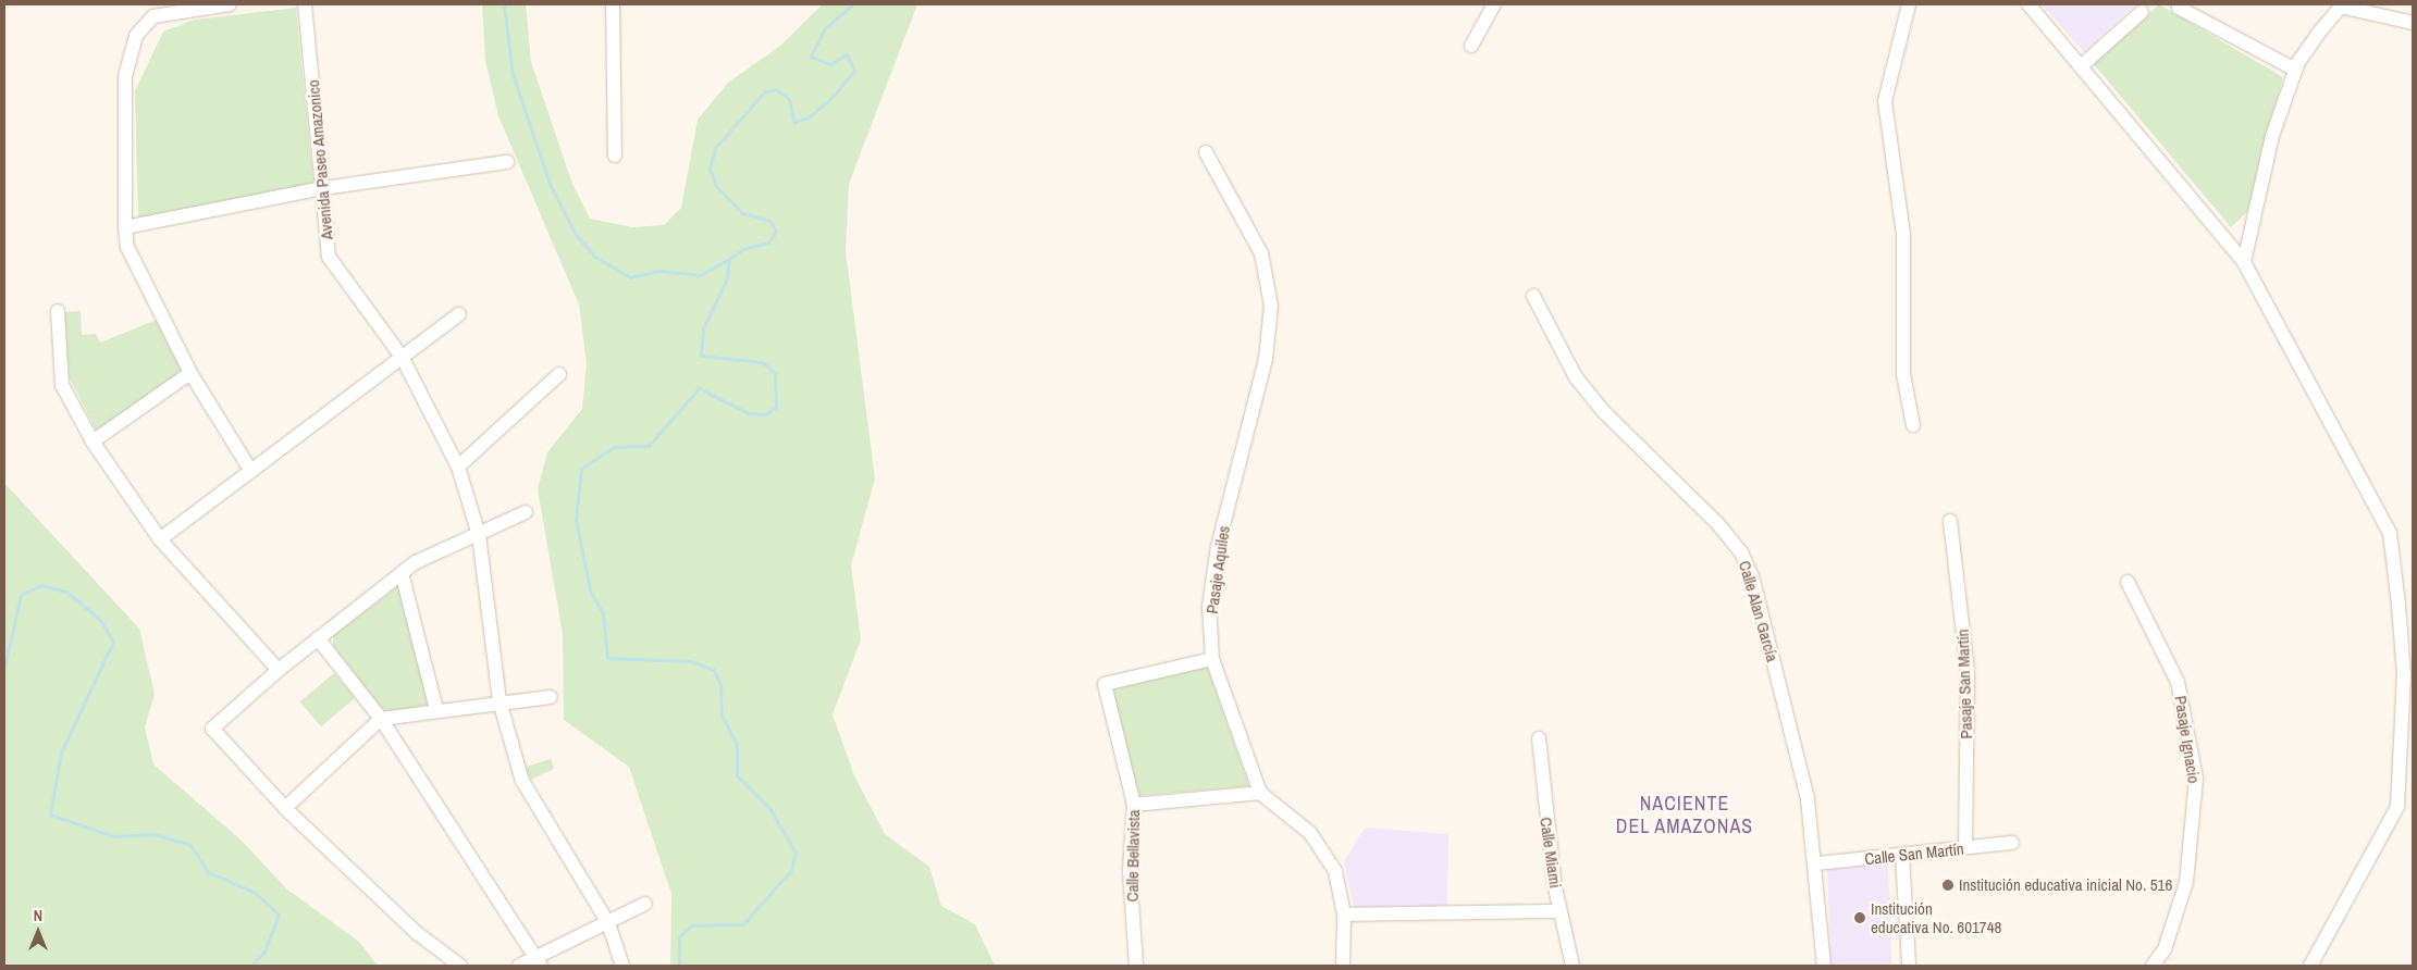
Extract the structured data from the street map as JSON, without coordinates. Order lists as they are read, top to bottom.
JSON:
{
  "streets": {
    "street": [
      "Avenida Paseo Amazonico",
      "Pasaje Aquiles",
      "Calle Alan García",
      "Pasaje San Martín",
      "Pasaje Ignacio",
      "Calle Miami",
      "Calle San Martín",
      "Calle Bellavista"
    ]
  },
  "crossings": [
    ["Pasaje Aquiles", "Calle Bellavista"],
    ["Calle Alan García", "Calle San Martín"],
    ["Pasaje San Martín", "Calle San Martín"]
  ],
  "districts": ["NACIENTE DEL AMAZONAS"],
  "places": ["Institución educativa inicial No. 516", "Institución educativa No. 601748"],
  "north": "top"
}
